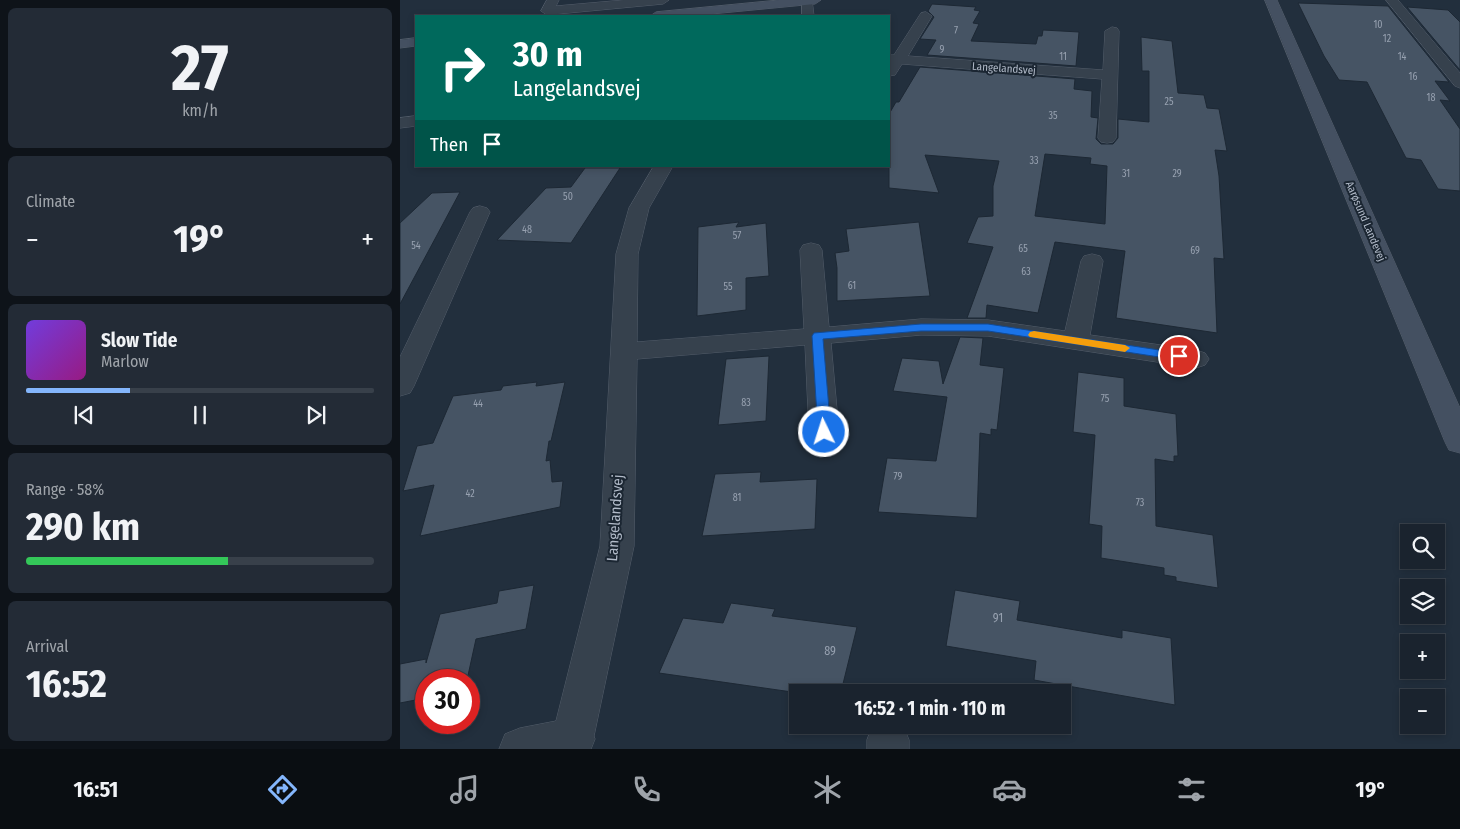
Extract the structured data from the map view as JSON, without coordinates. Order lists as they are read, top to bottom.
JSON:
{
  "streets": {
    "street": ["Langelandsvej", "Aarøsund Landevej"]
  },
  "house_numbers": [
    "10",
    "7",
    "12",
    "9",
    "11",
    "14",
    "16",
    "18",
    "25",
    "35",
    "33",
    "31",
    "29",
    "50",
    "48",
    "57",
    "54",
    "65",
    "69",
    "63",
    "61",
    "55",
    "75",
    "83",
    "44",
    "79",
    "42",
    "81",
    "73",
    "91",
    "89"
  ],
  "page": {
    "tile": [
      ["27", "km/h"],
      "Climate",
      ["Range · 58%", "290 km"],
      ["Arrival", "16:52"]
    ],
    "turn": ["30 m", "Langelandsvej"],
    "then": "Then",
    "heat": ["−", "19°", "+"],
    "song": ["Slow Tide", "Marlow"],
    "map_buttons": ["+", "−"],
    "limit": "30",
    "trip": "16:52 · 1 min · 110 m",
    "tabs": ["16:51", "19°"]
  }
}
